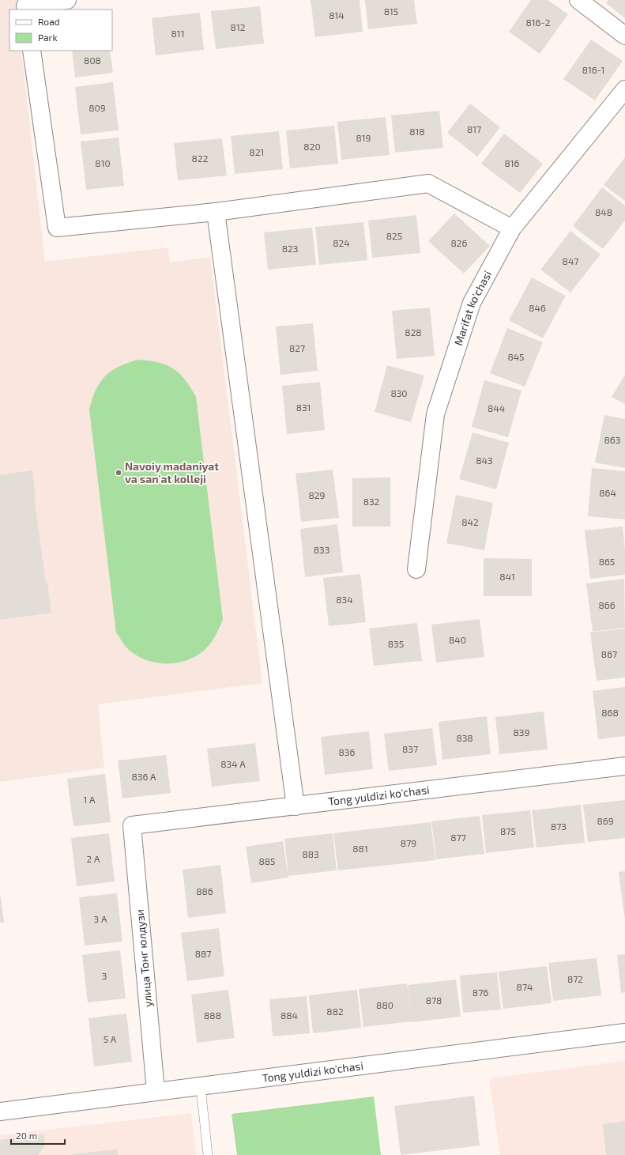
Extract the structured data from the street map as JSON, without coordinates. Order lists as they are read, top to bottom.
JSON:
{
  "streets": {
    "street": ["Marifat ko'chasi", "Tong yuldizi ko'chasi", "улица Тонг юлдузи"]
  },
  "crossings": [
    ["Tong yuldizi ko'chasi", "улица Тонг юлдузи"]
  ],
  "places": ["Navoiy madaniyat va san'at kolleji"],
  "house_numbers": [
    "815",
    "814",
    "816-2",
    "812",
    "811",
    "808",
    "816-1",
    "809",
    "817",
    "818",
    "819",
    "820",
    "821",
    "822",
    "810",
    "816",
    "848",
    "825",
    "824",
    "826",
    "823",
    "847",
    "846",
    "828",
    "827",
    "845",
    "830",
    "831",
    "844",
    "863",
    "843",
    "864",
    "829",
    "832",
    "842",
    "833",
    "865",
    "841",
    "834",
    "866",
    "840",
    "835",
    "867",
    "868",
    "839",
    "838",
    "837",
    "836",
    "834 А",
    "836 А",
    "1 А",
    "869",
    "873",
    "875",
    "877",
    "879",
    "881",
    "883",
    "2 А",
    "885",
    "886",
    "3 А",
    "887",
    "3",
    "872",
    "874",
    "876",
    "878",
    "880",
    "882",
    "888",
    "884",
    "5 А"
  ],
  "legend": ["Road", "Park"],
  "scale_bar": "20 m"
}
